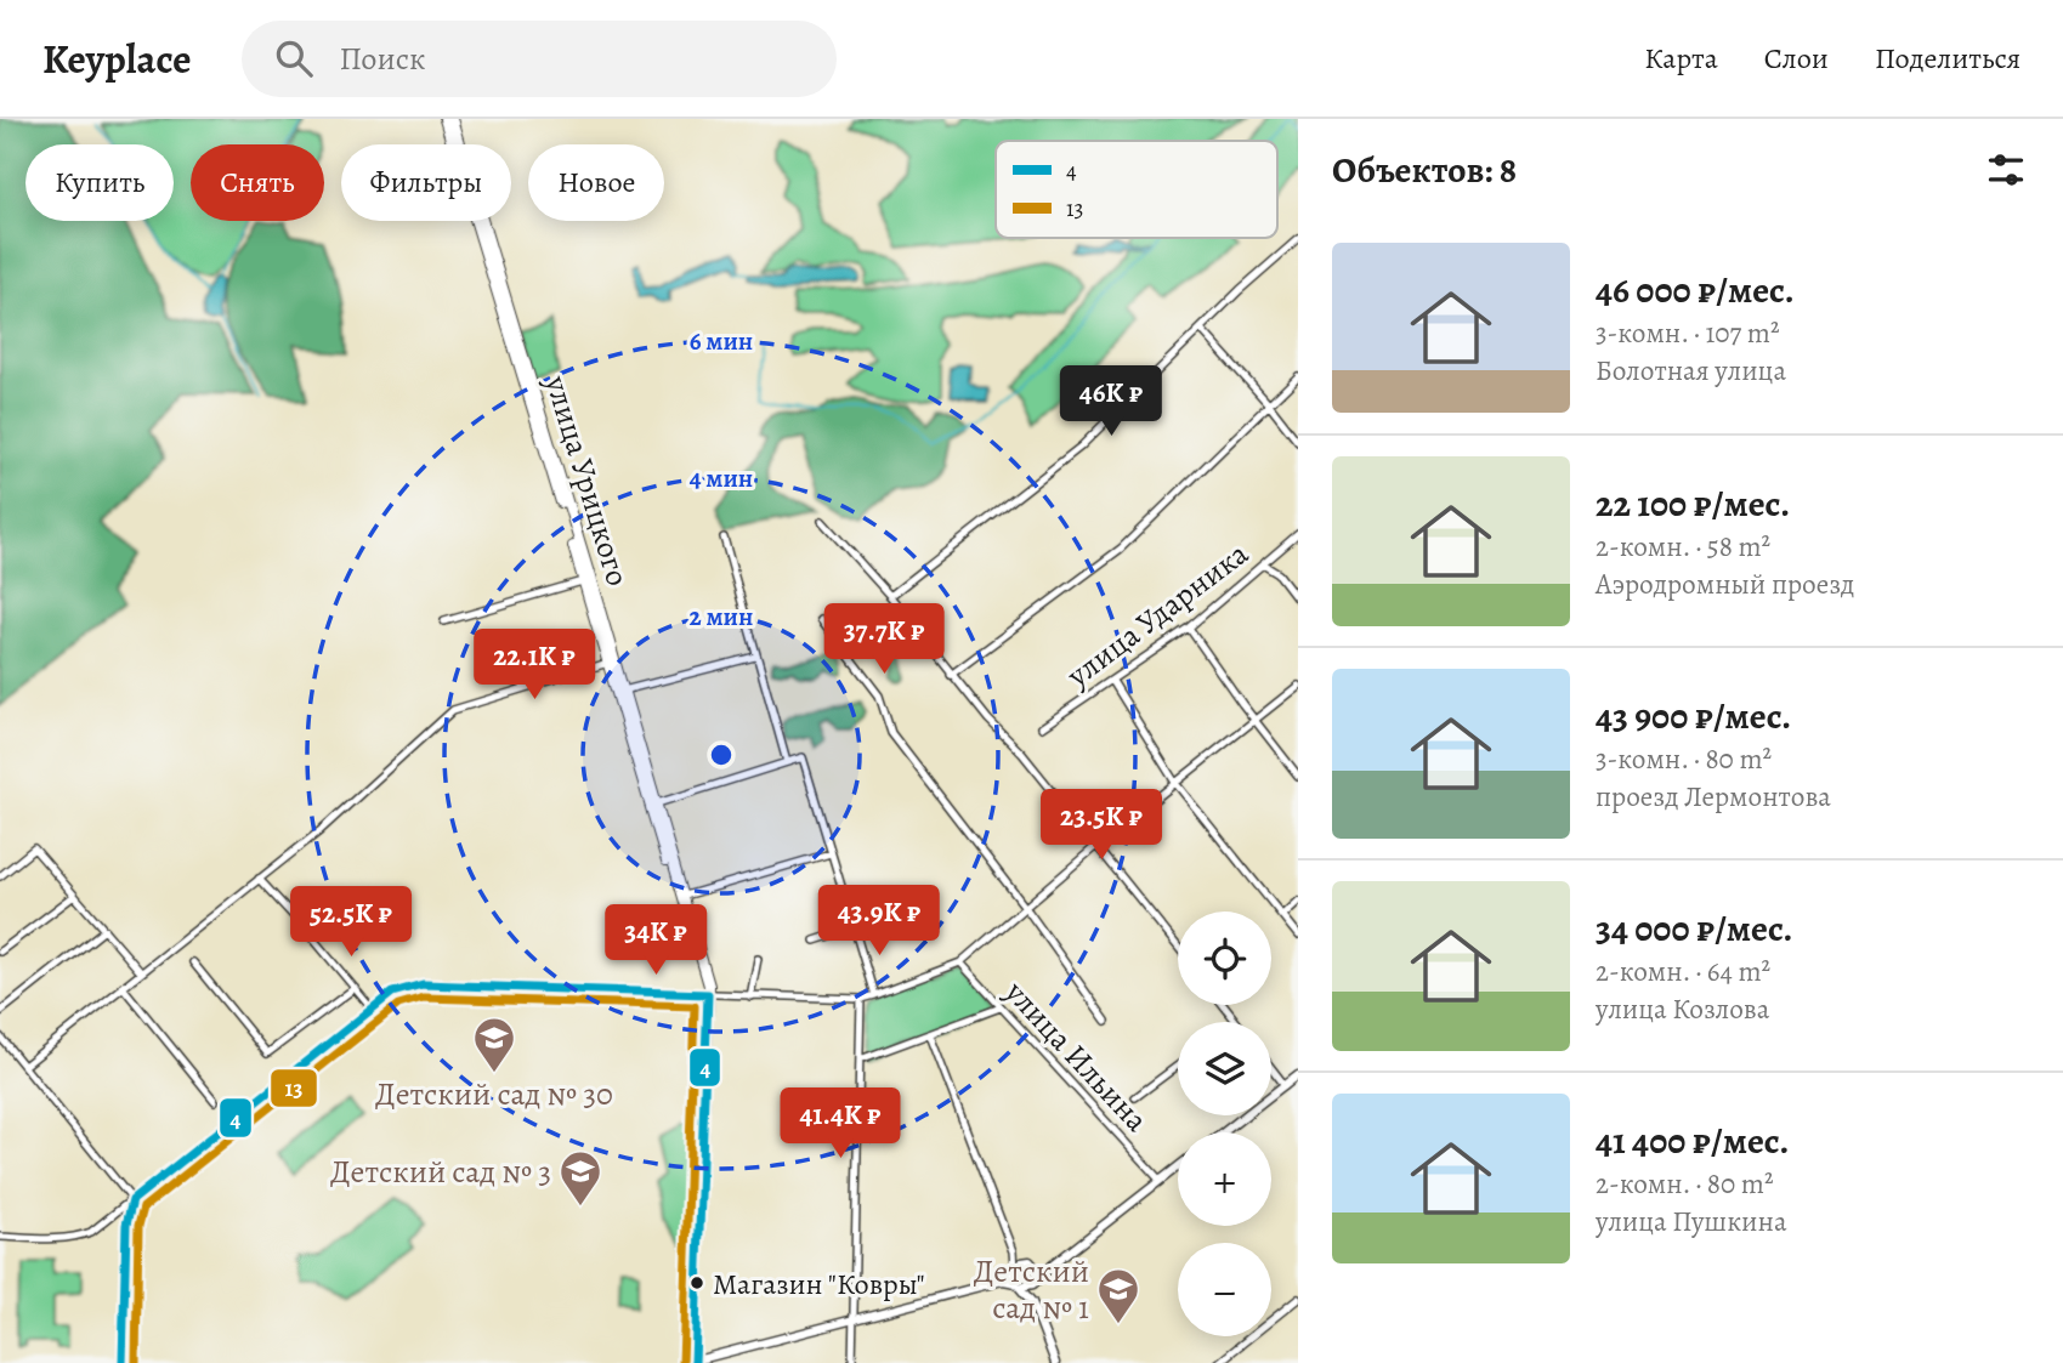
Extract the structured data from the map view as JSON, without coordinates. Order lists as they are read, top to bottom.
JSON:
{
  "streets": {
    "highway": ["улица Урицкого"],
    "street": ["улица Ударника", "улица Ильина"]
  },
  "places": {
    "school or university": ["Детский сад № 30", "Детский сад № 3", "Детский сад № 1"],
    "other": ["Магазин \"Ковры\""]
  },
  "lines": ["transit line 4", "transit line 13"],
  "legend": ["4", "13"],
  "page": {
    "header": "Keyplace",
    "search": "Поиск",
    "nav": ["Карта", "Слои", "Поделиться"],
    "heading": "Объектов: 8",
    "chip": [
      "Купить",
      "Снять",
      "Фильтры",
      "Новое"
    ],
    "list": [
      {
        "name": "46 000 ₽/мес.",
        "note": "3-комн. · 107 m² · Болотная улица"
      },
      {
        "name": "22 100 ₽/мес.",
        "note": "2-комн. · 58 m² · Аэродромный проезд"
      },
      {
        "name": "43 900 ₽/мес.",
        "note": "3-комн. · 80 m² · проезд Лермонтова"
      },
      {
        "name": "34 000 ₽/мес.",
        "note": "2-комн. · 64 m² · улица Козлова"
      },
      {
        "name": "41 400 ₽/мес.",
        "note": "2-комн. · 80 m² · улица Пушкина"
      }
    ],
    "price": [
      "46K ₽",
      "37.7K ₽",
      "22.1K ₽",
      "23.5K ₽",
      "43.9K ₽",
      "52.5K ₽",
      "34K ₽",
      "41.4K ₽"
    ],
    "map_buttons": ["+", "−"]
  },
  "rings": ["6 мин", "4 мин", "2 мин"]
}
